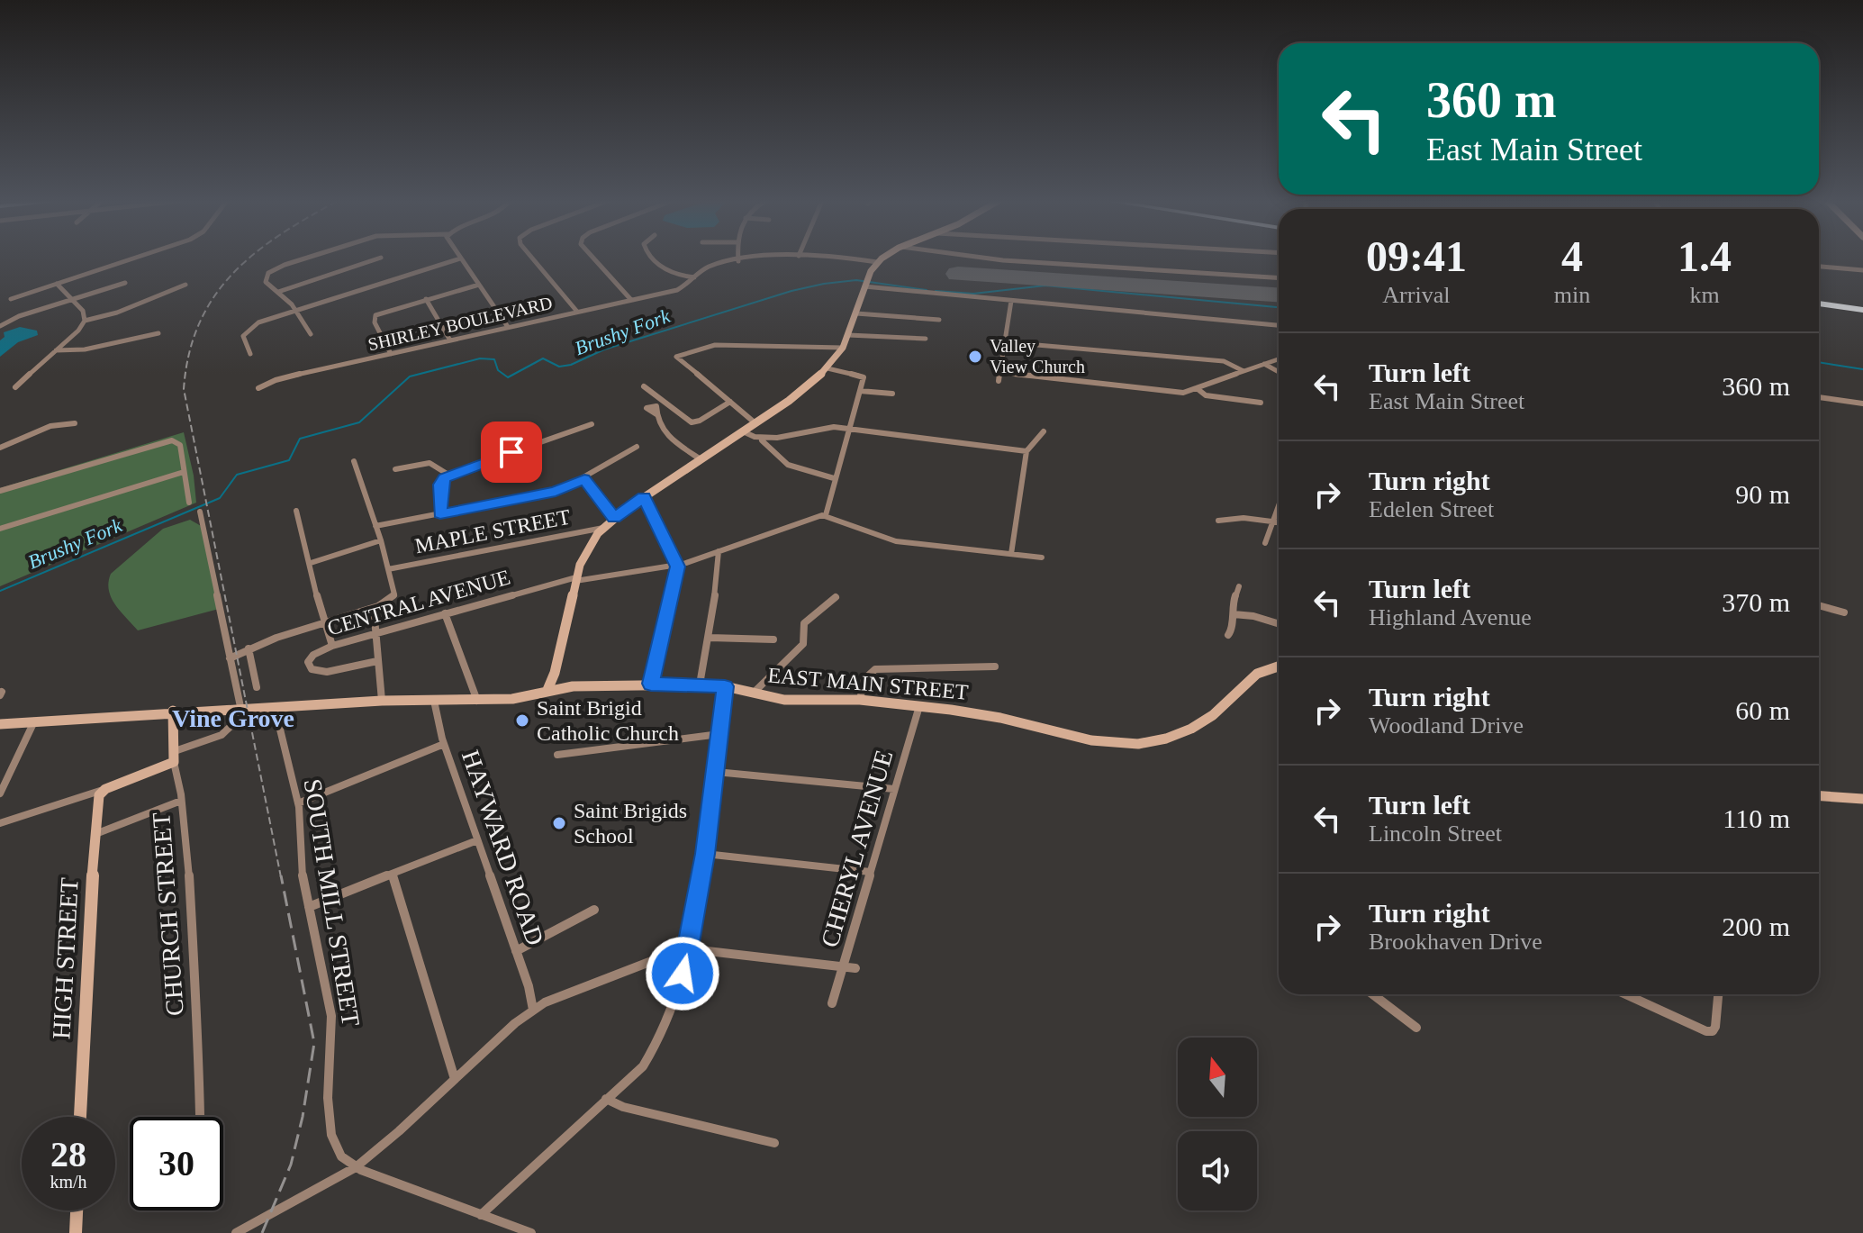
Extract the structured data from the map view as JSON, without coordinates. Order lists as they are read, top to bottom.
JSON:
{
  "streets": {
    "main road": ["EAST MAIN STREET", "CHURCH STREET", "HIGH STREET"],
    "street": [
      "SHIRLEY BOULEVARD",
      "MAPLE STREET",
      "CENTRAL AVENUE",
      "HAYWARD ROAD",
      "CHERYL AVENUE",
      "SOUTH MILL STREET"
    ]
  },
  "crossings": [
    ["EAST MAIN STREET", "HAYWARD ROAD"],
    ["EAST MAIN STREET", "CHERYL AVENUE"],
    ["EAST MAIN STREET", "SOUTH MILL STREET"],
    ["EAST MAIN STREET", "CHURCH STREET"]
  ],
  "districts": ["Vine Grove"],
  "water": ["Brushy Fork"],
  "places": ["Valley View Church", "Saint Brigid Catholic Church", "Saint Brigids School"],
  "north": "top",
  "page": {
    "turn": ["360 m", "East Main Street"],
    "eta": [
      "09:41",
      "Arrival",
      "4",
      "min",
      "1.4",
      "km"
    ],
    "list": [
      {
        "name": "Turn left",
        "note": "East Main Street",
        "value": "360 m"
      },
      {
        "name": "Turn right",
        "note": "Edelen Street",
        "value": "90 m"
      },
      {
        "name": "Turn left",
        "note": "Highland Avenue",
        "value": "370 m"
      },
      {
        "name": "Turn right",
        "note": "Woodland Drive",
        "value": "60 m"
      },
      {
        "name": "Turn left",
        "note": "Lincoln Street",
        "value": "110 m"
      },
      {
        "name": "Turn right",
        "note": "Brookhaven Drive",
        "value": "200 m"
      }
    ],
    "speed": "28 km/h",
    "limit": "30"
  }
}
